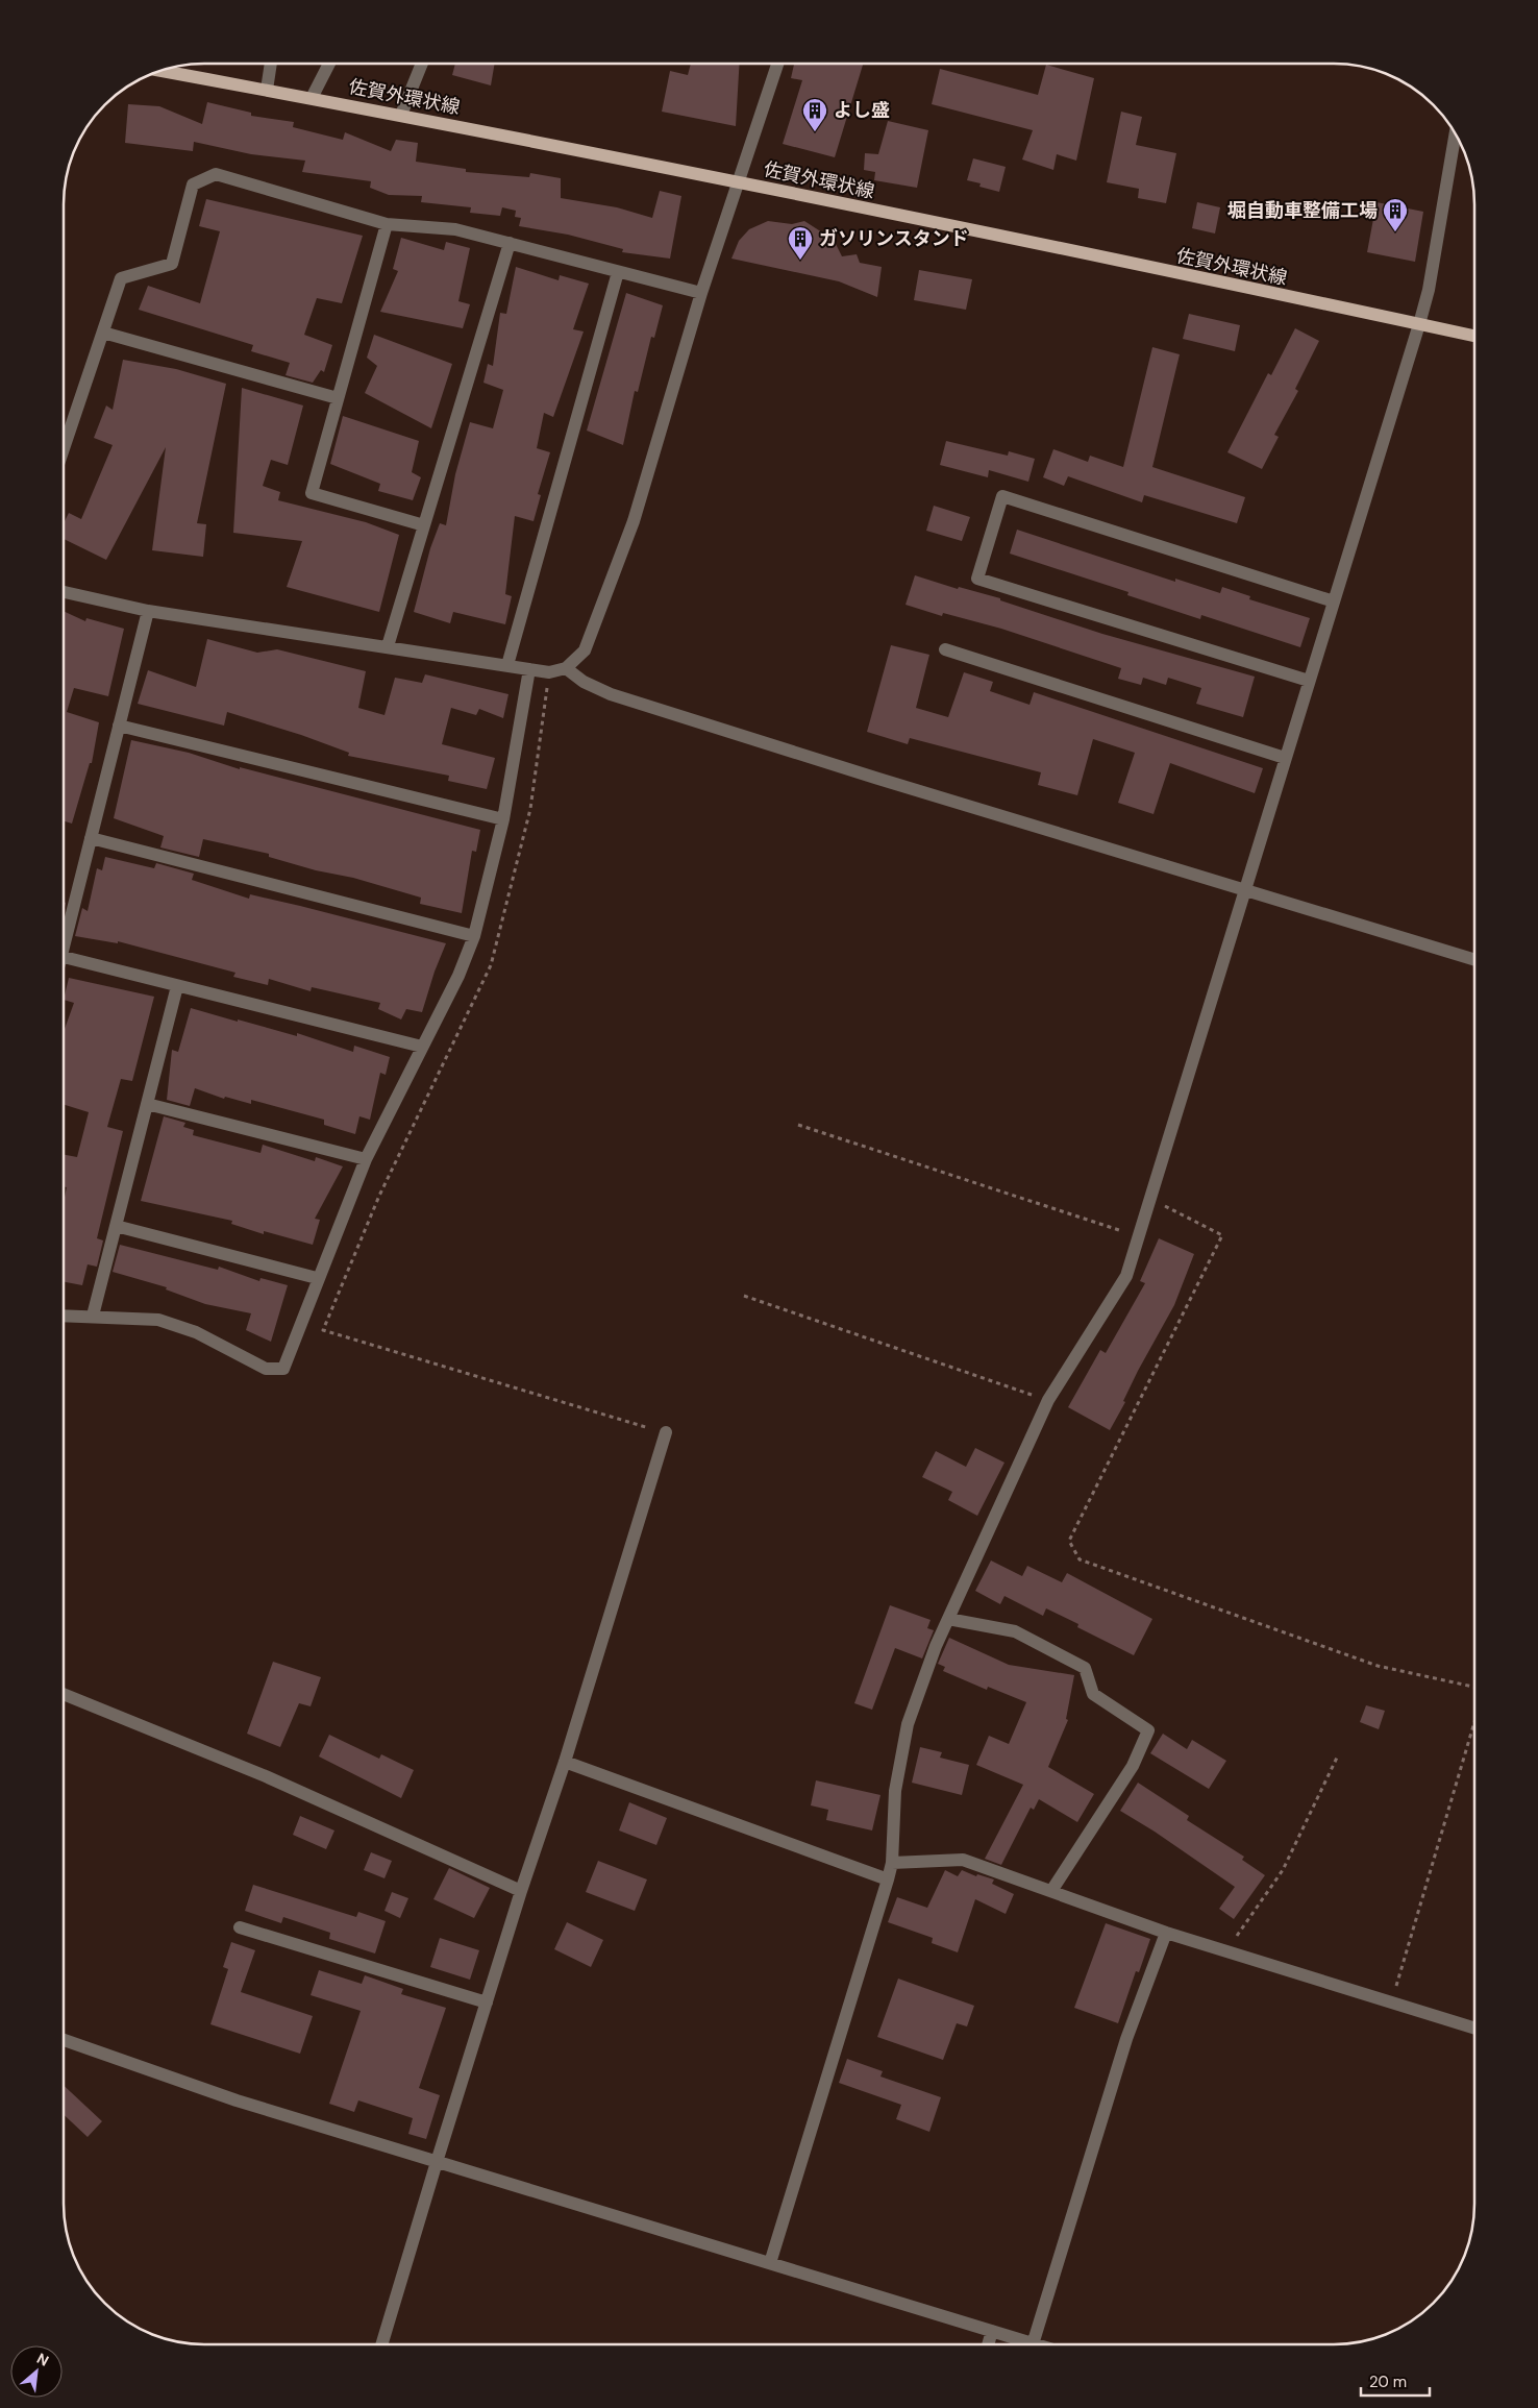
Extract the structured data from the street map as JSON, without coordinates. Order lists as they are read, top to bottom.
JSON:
{
  "streets": {
    "main road": ["佐賀外環状線"]
  },
  "places": {
    "building": ["よし盛", "堀自動車整備工場", "ガソリンスタンド"]
  },
  "scale_bar": "20 m",
  "north": "top right"
}
